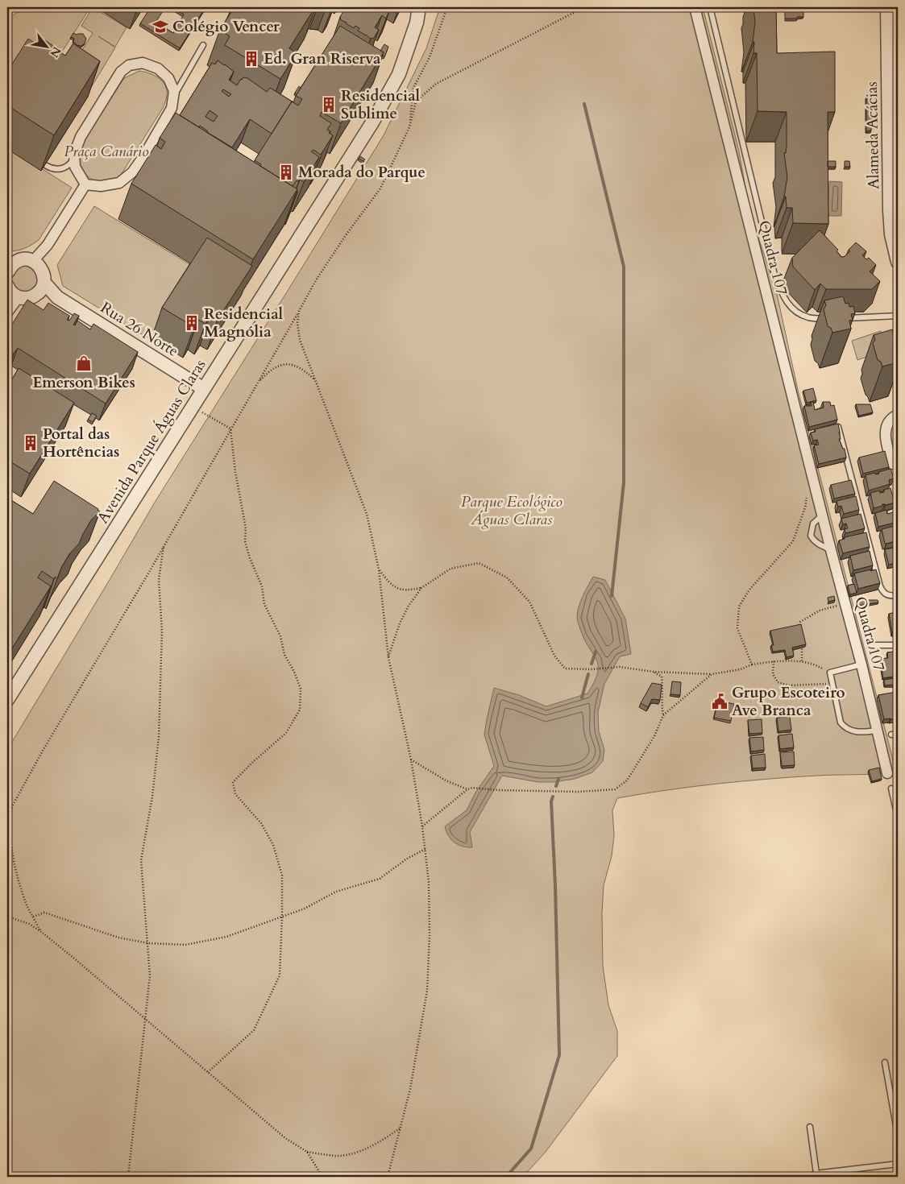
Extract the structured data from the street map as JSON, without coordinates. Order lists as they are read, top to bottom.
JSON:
{
  "streets": {
    "street": [
      "Alameda Acácias",
      "Quadra 107",
      "Rua 26 Norte",
      "Avenida Parque Águas Claras"
    ]
  },
  "crossings": [
    ["Rua 26 Norte", "Avenida Parque Águas Claras"]
  ],
  "parks": ["Praça Canário", "Parque Ecológico Águas Claras"],
  "places": {
    "school or university": ["Colégio Vencer"],
    "building": [
      "Ed. Gran Riserva",
      "Residencial Sublime",
      "Morada do Parque",
      "Residencial Magnólia",
      "Portal das Hortências"
    ],
    "shop": ["Emerson Bikes"],
    "public building": ["Grupo Escoteiro Ave Branca"]
  },
  "north": "bottom right"
}
